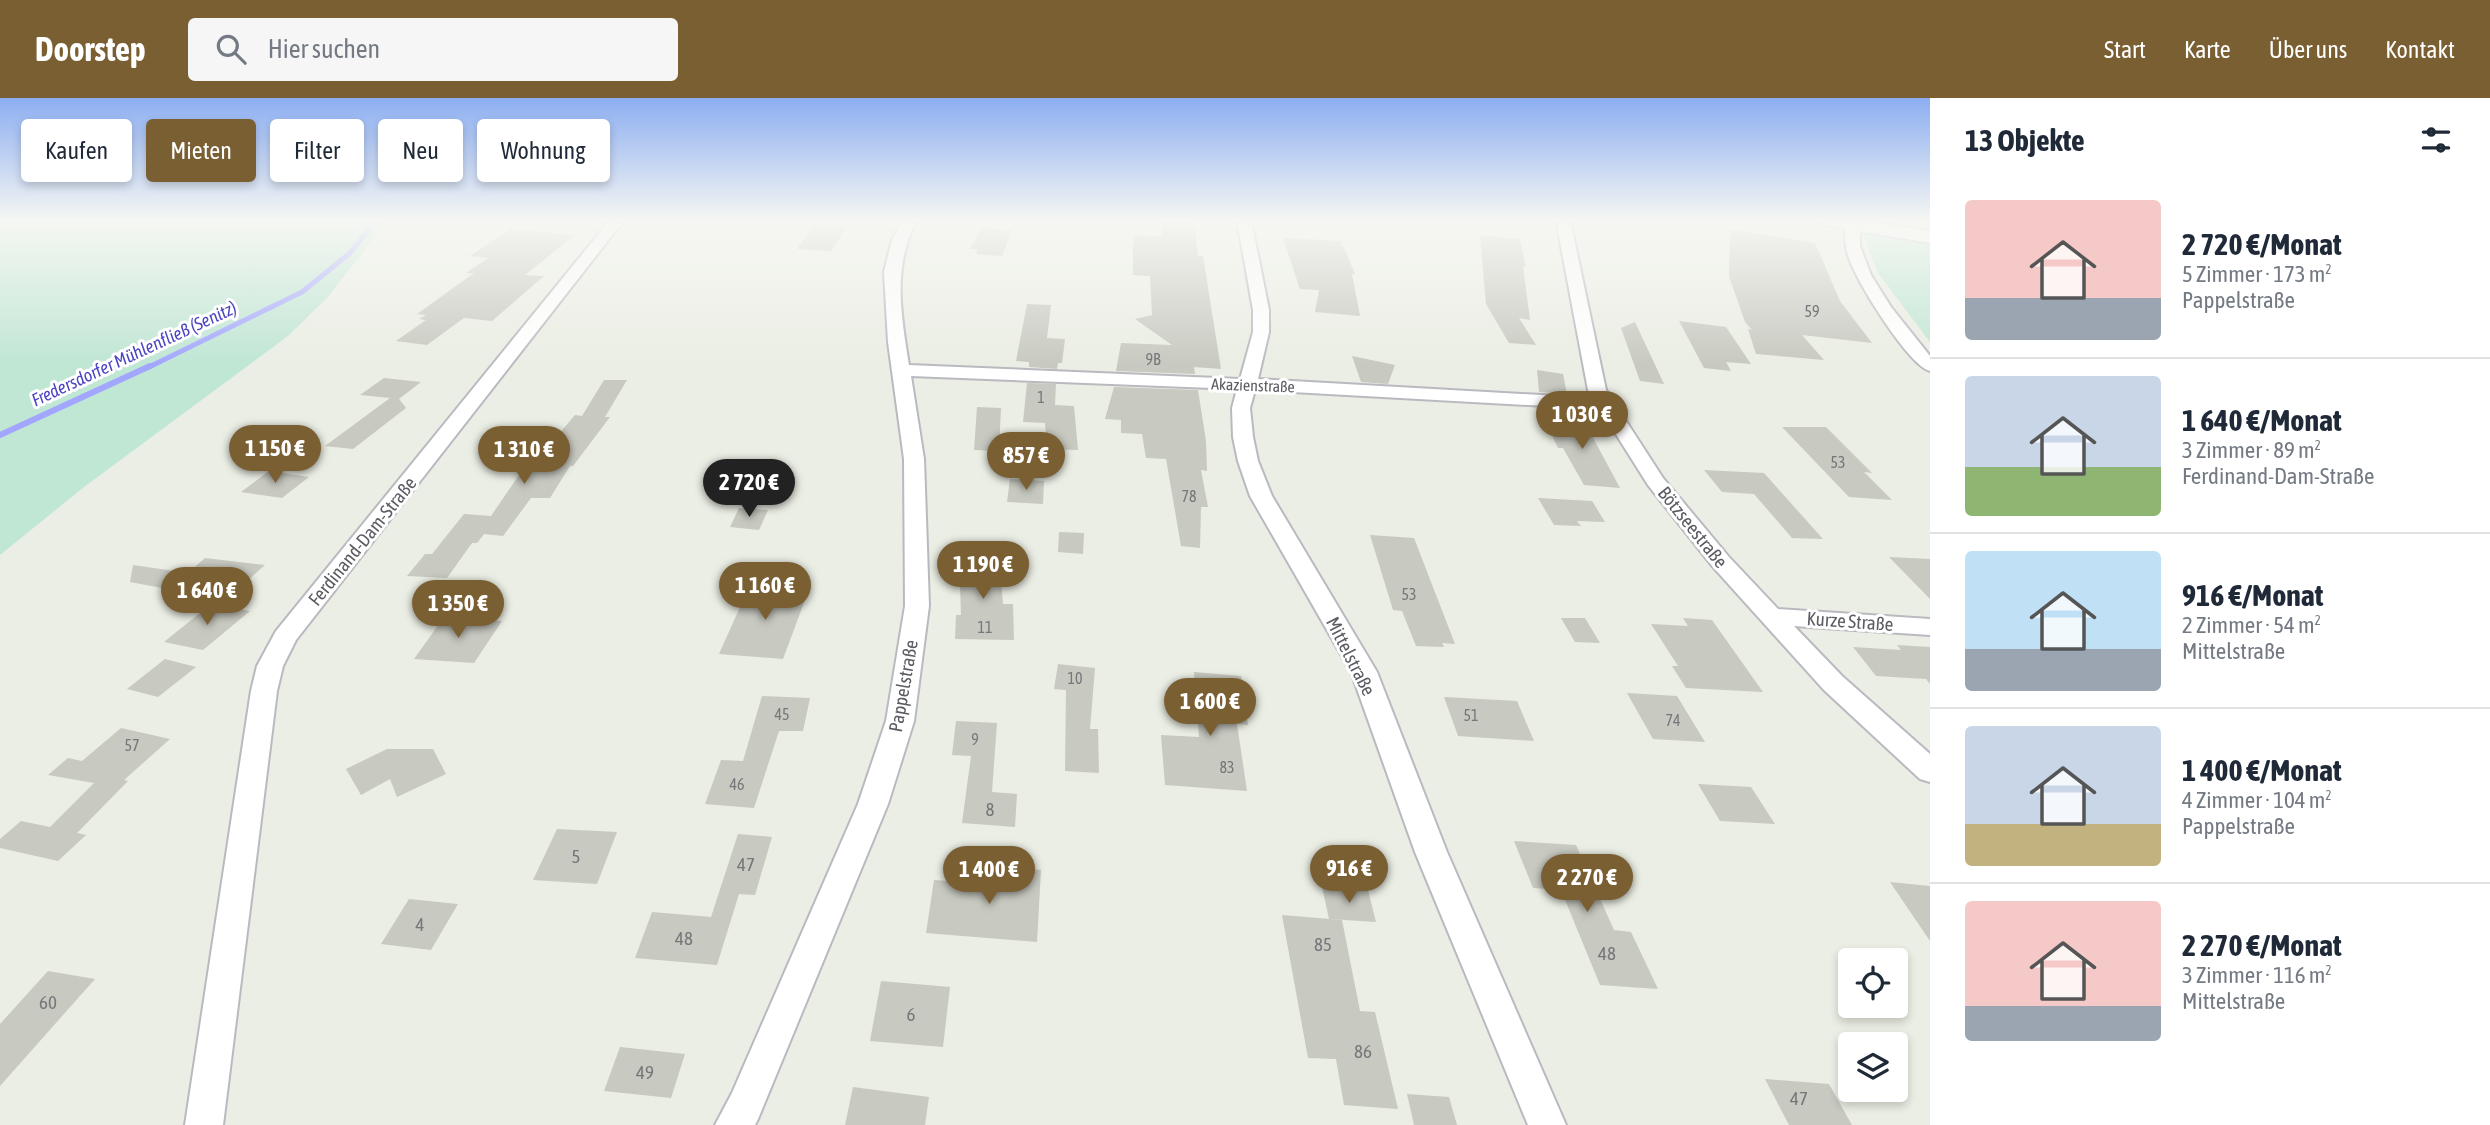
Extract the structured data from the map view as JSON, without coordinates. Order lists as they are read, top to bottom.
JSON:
{
  "streets": {
    "street": [
      "Akazienstraße",
      "Bötzseestraße",
      "Ferdinand-Dam-Straße",
      "Kurze Straße",
      "Mittelstraße",
      "Pappelstraße"
    ]
  },
  "crossings": [
    ["Akazienstraße", "Bötzseestraße"],
    ["Akazienstraße", "Mittelstraße"],
    ["Akazienstraße", "Pappelstraße"],
    ["Bötzseestraße", "Kurze Straße"]
  ],
  "water": ["Fredersdorfer Mühlenfließ (Senitz)"],
  "house_numbers": [
    "59",
    "9B",
    "1",
    "53",
    "78",
    "53",
    "11",
    "10",
    "45",
    "51",
    "74",
    "9",
    "57",
    "83",
    "46",
    "8",
    "5",
    "47",
    "4",
    "48",
    "85",
    "48",
    "60",
    "6",
    "86",
    "49",
    "47"
  ],
  "page": {
    "header": "Doorstep",
    "search": "Hier suchen",
    "nav": [
      "Start",
      "Karte",
      "Über uns",
      "Kontakt"
    ],
    "heading": "13 Objekte",
    "chip": [
      "Kaufen",
      "Mieten",
      "Filter",
      "Neu",
      "Wohnung"
    ],
    "list": [
      {
        "name": "2 720 €/Monat",
        "note": "5 Zimmer · 173 m² · Pappelstraße"
      },
      {
        "name": "1 640 €/Monat",
        "note": "3 Zimmer · 89 m² · Ferdinand-Dam-Straße"
      },
      {
        "name": "916 €/Monat",
        "note": "2 Zimmer · 54 m² · Mittelstraße"
      },
      {
        "name": "1 400 €/Monat",
        "note": "4 Zimmer · 104 m² · Pappelstraße"
      },
      {
        "name": "2 270 €/Monat",
        "note": "3 Zimmer · 116 m² · Mittelstraße"
      }
    ],
    "price": [
      "1 030 €",
      "1 150 €",
      "1 310 €",
      "857 €",
      "2 720 €",
      "1 190 €",
      "1 160 €",
      "1 640 €",
      "1 350 €",
      "1 600 €",
      "916 €",
      "1 400 €",
      "2 270 €"
    ]
  }
}
